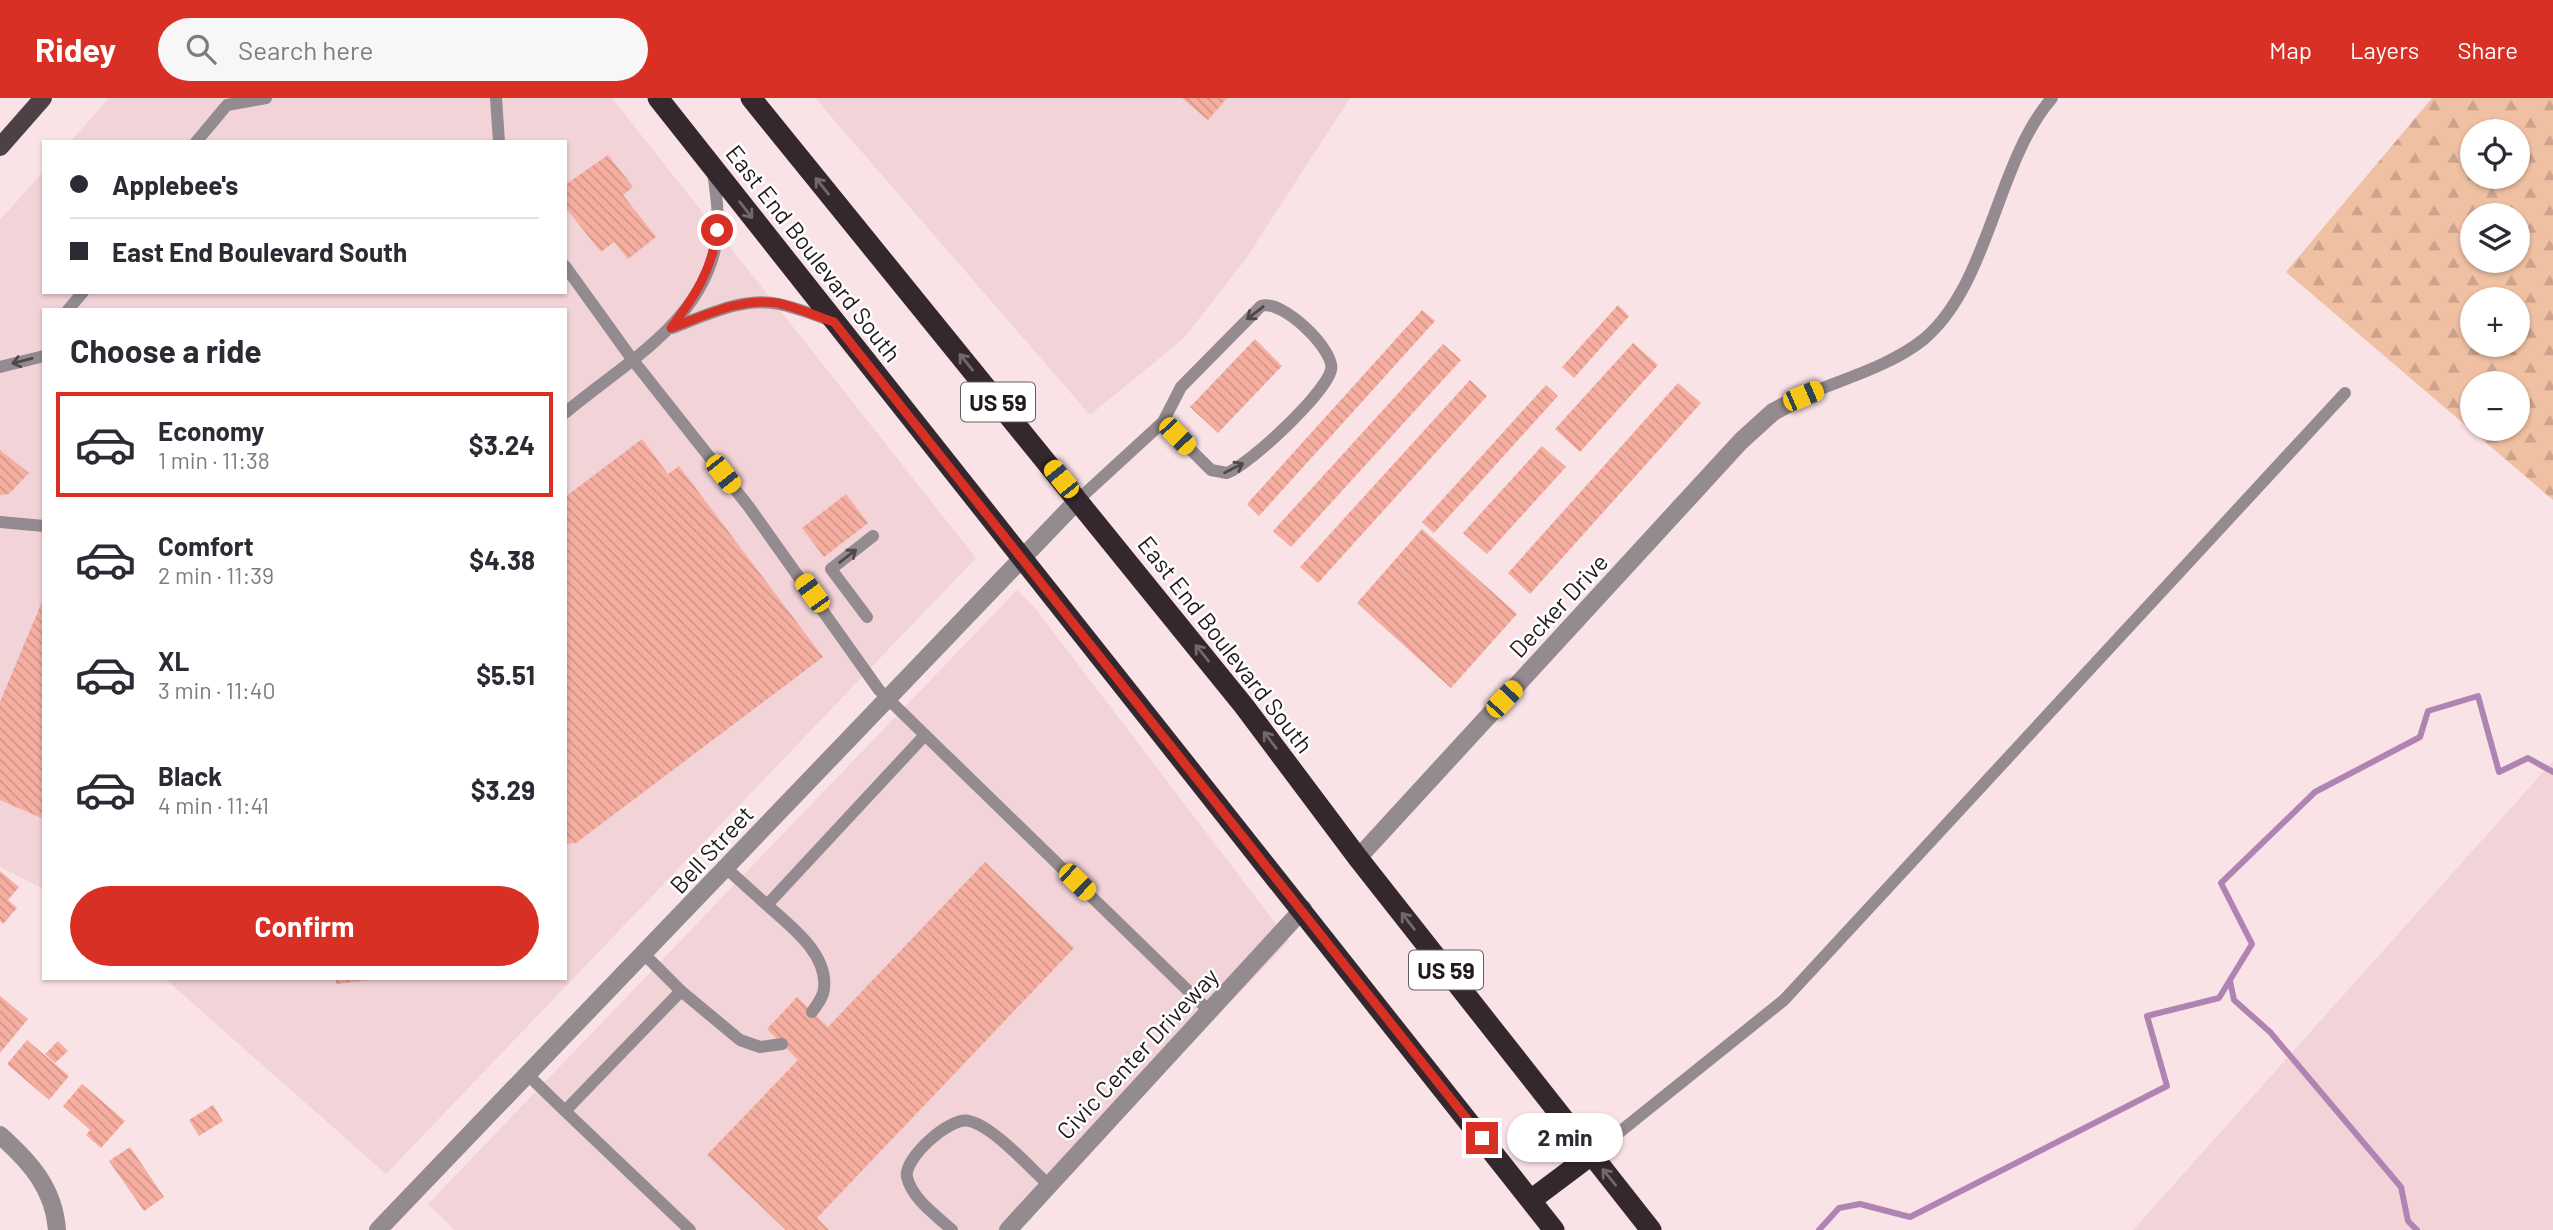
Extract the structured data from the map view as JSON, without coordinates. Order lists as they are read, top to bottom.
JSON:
{
  "streets": {
    "highway": ["East End Boulevard South", "US 59"],
    "street": ["Decker Drive", "Bell Street", "Civic Center Driveway"]
  },
  "crossings": [
    ["East End Boulevard South", "Decker Drive"],
    ["East End Boulevard South", "Bell Street"],
    ["East End Boulevard South", "Civic Center Driveway"]
  ],
  "page": {
    "header": "Ridey",
    "search": "Search here",
    "nav": ["Map", "Layers", "Share"],
    "map_buttons": ["+", "−"],
    "banner": ["Applebee's", "East End Boulevard South"],
    "heading": "Choose a ride",
    "list": [
      {
        "name": "Economy",
        "note": "1 min · 11:38",
        "value": "$3.24"
      },
      {
        "name": "Comfort",
        "note": "2 min · 11:39",
        "value": "$4.38"
      },
      {
        "name": "XL",
        "note": "3 min · 11:40",
        "value": "$5.51"
      },
      {
        "name": "Black",
        "note": "4 min · 11:41",
        "value": "$3.29"
      }
    ],
    "buttons": "Confirm",
    "bubble": "2 min"
  }
}
